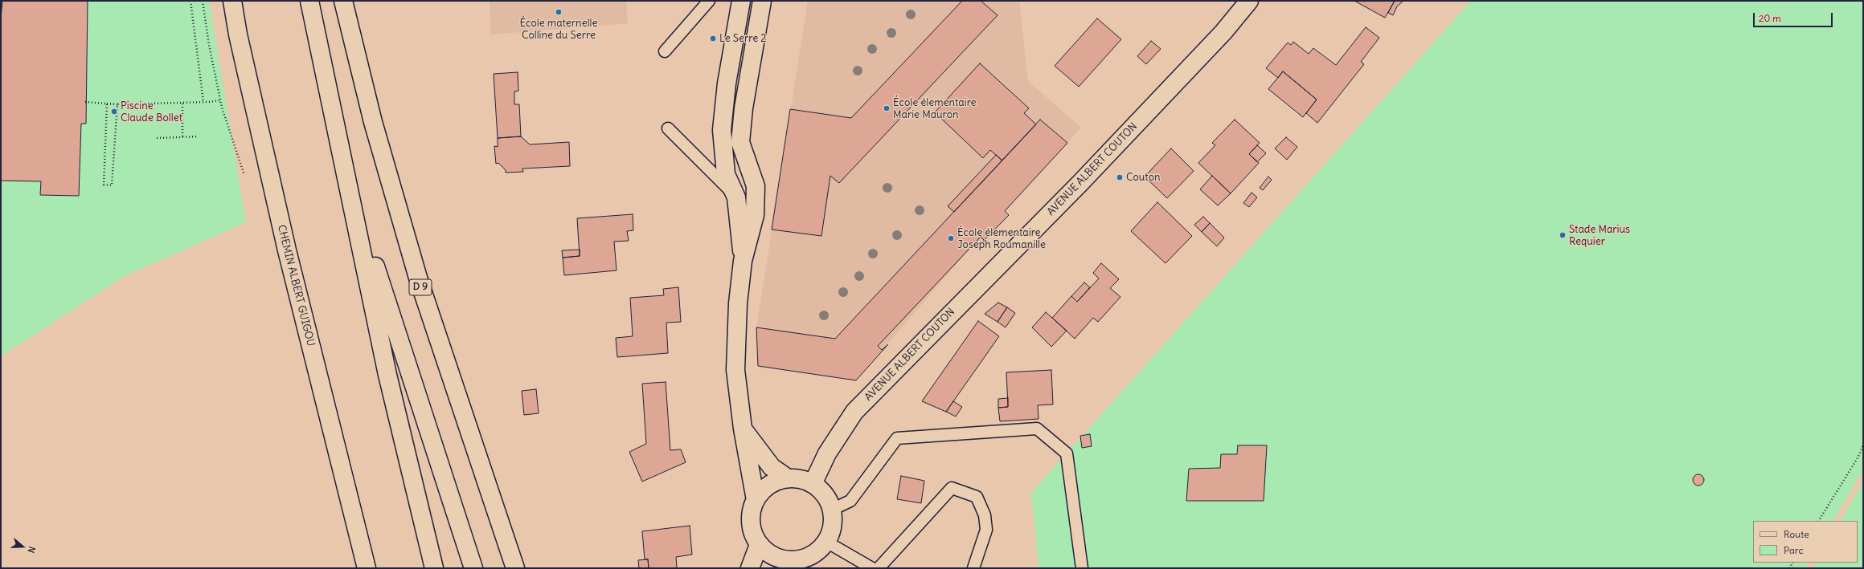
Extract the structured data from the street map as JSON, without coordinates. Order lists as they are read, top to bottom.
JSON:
{
  "streets": {
    "main road": ["AVENUE ALBERT COUTON", "CHEMIN ALBERT GUIGOU", "D 9"]
  },
  "places": [
    "École maternelle Colline du Serre",
    "Le Serre 2",
    "École élementaire Marie Mauron",
    "Piscine Claude Bollet",
    "Couton",
    "Stade Marius Requier",
    "École élementaire Joseph Roumanille"
  ],
  "legend": ["Route", "Parc"],
  "scale_bar": "20 m",
  "north": "right"
}
